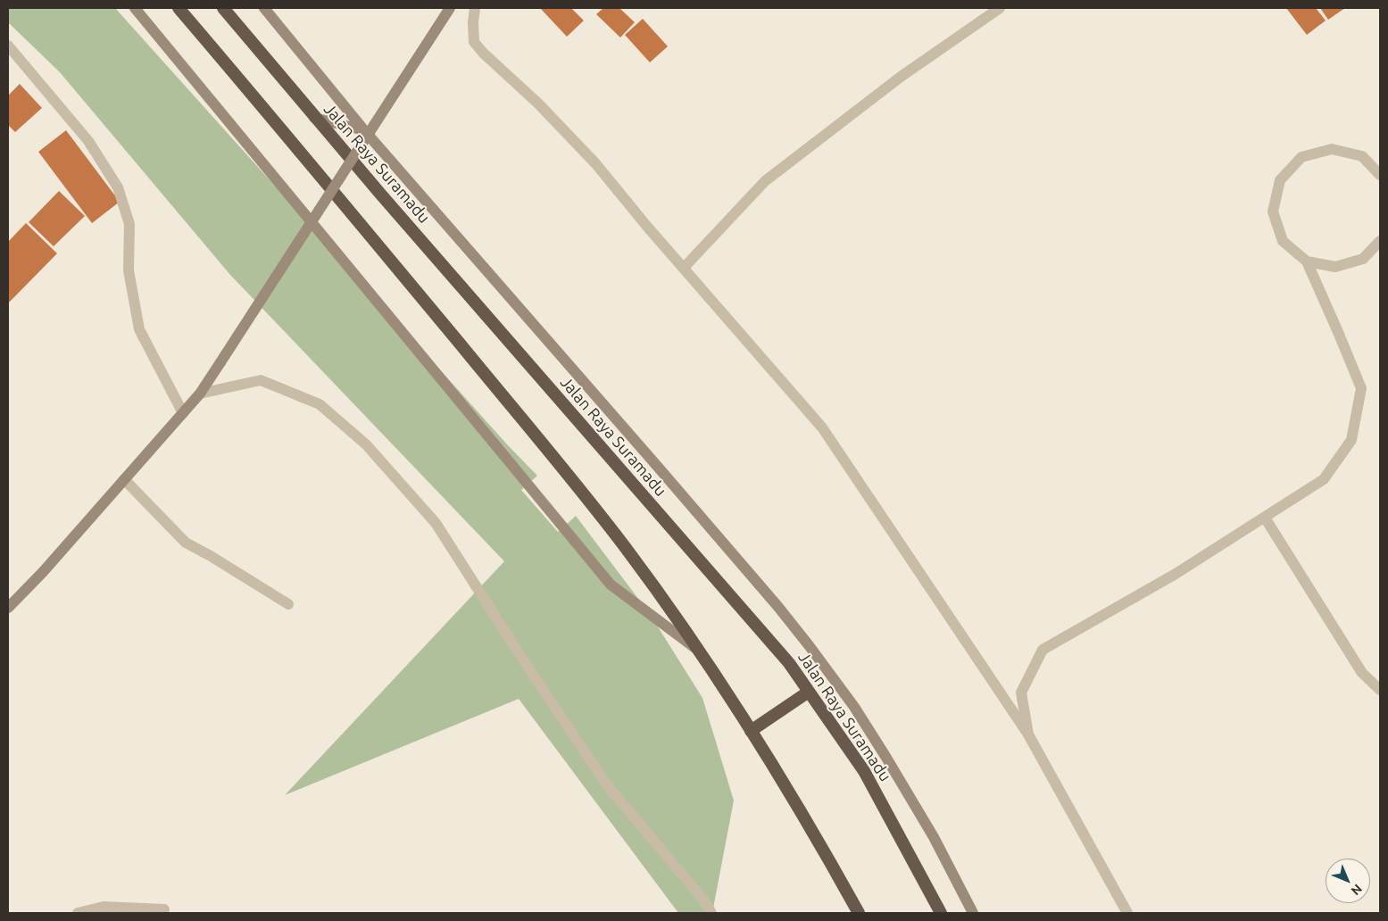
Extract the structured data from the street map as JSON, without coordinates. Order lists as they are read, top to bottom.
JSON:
{
  "streets": {
    "highway": ["Jalan Raya Suramadu"]
  },
  "north": "bottom right"
}
